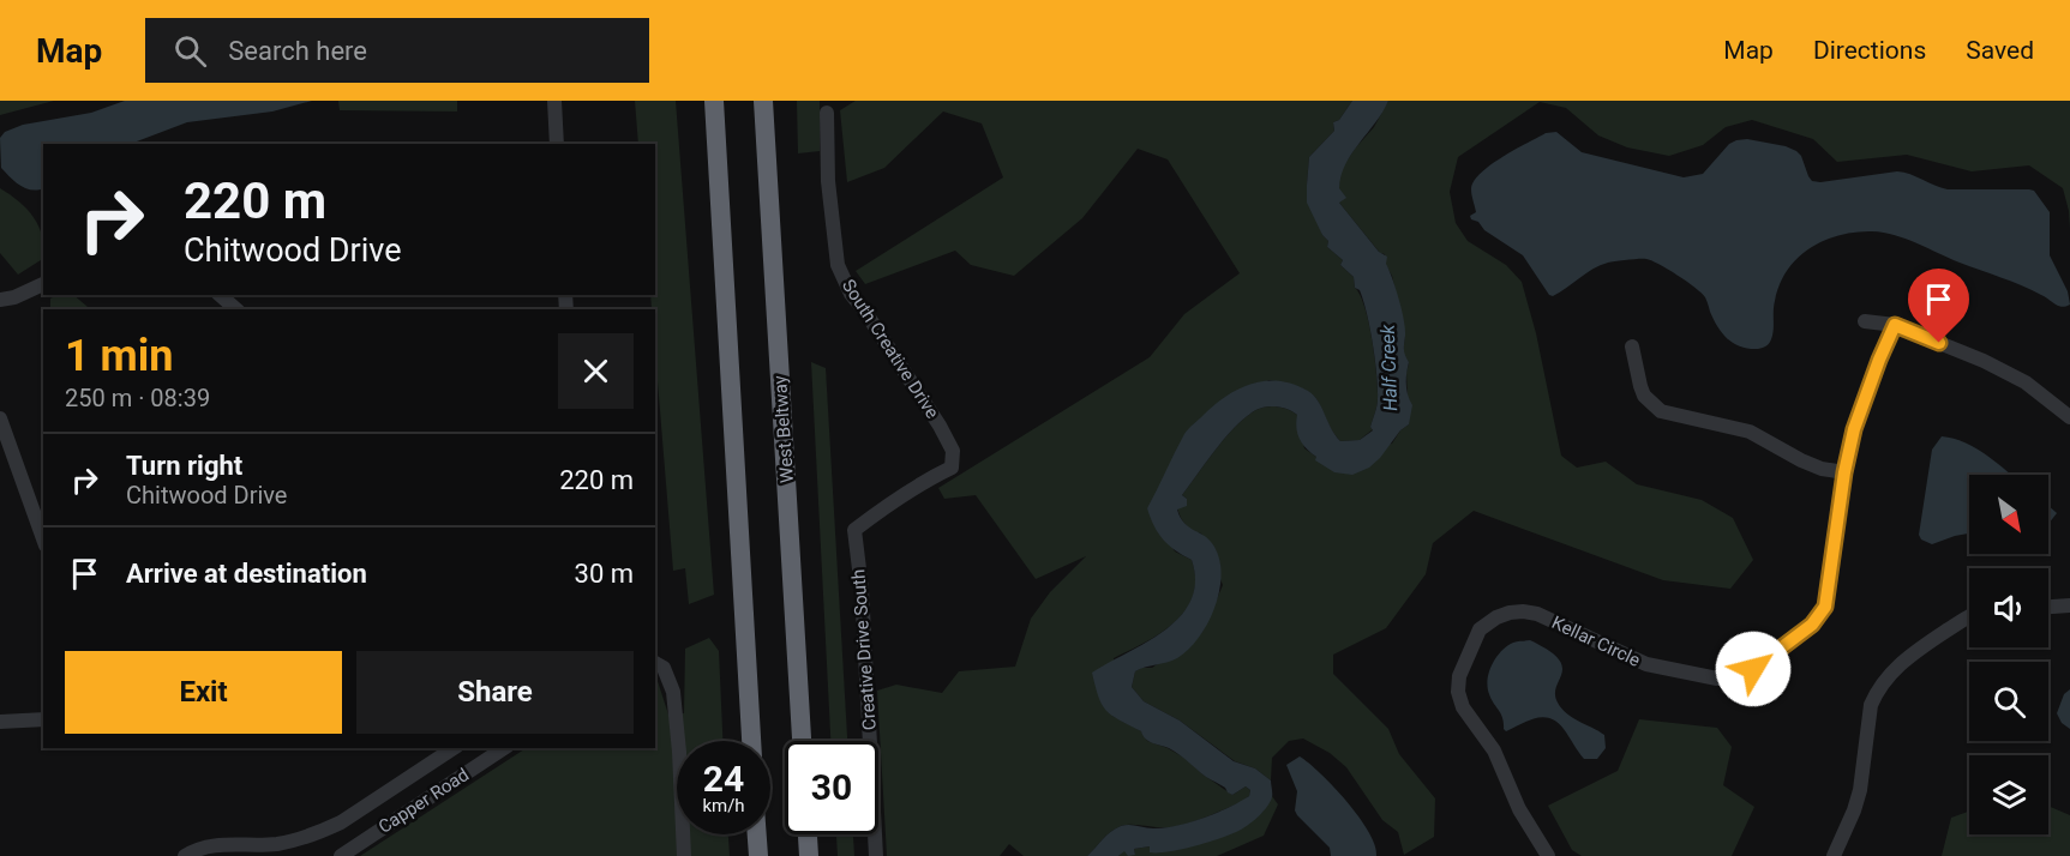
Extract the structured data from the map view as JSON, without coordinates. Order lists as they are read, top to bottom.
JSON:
{
  "streets": {
    "highway": ["West Beltway"],
    "street": [
      "South Creative Drive",
      "Kellar Circle",
      "Creative Drive South",
      "Capper Road"
    ]
  },
  "crossings": [
    ["South Creative Drive", "Creative Drive South"]
  ],
  "water": ["Half Creek"],
  "north": "bottom right",
  "page": {
    "header": "Map",
    "search": "Search here",
    "nav": ["Map", "Directions", "Saved"],
    "turn": ["220 m", "Chitwood Drive"],
    "heading": ["1 min", "250 m · 08:39"],
    "list": [
      {
        "name": "Turn right",
        "note": "Chitwood Drive",
        "value": "220 m"
      },
      {
        "name": "Arrive at destination",
        "value": "30 m"
      }
    ],
    "buttons": ["Exit", "Share"],
    "speed": "24 km/h",
    "limit": "30"
  }
}
